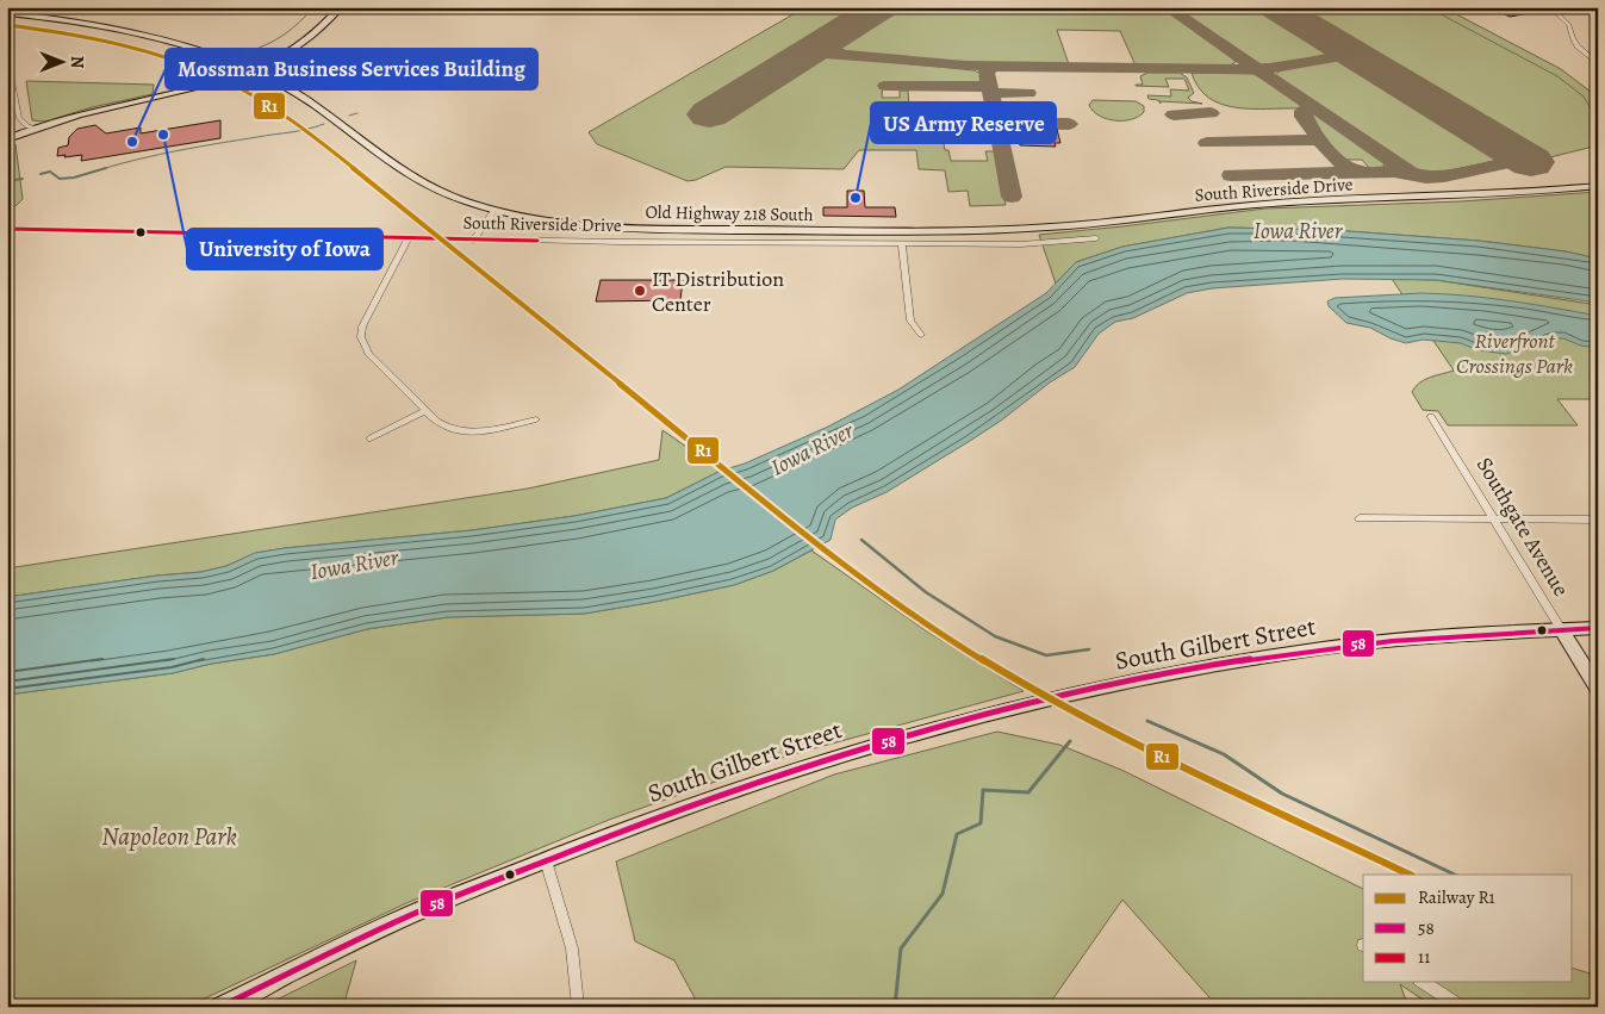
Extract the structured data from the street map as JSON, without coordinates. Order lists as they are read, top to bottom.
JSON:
{
  "streets": {
    "main road": [
      "South Riverside Drive",
      "Old Highway 218 South",
      "Southgate Avenue",
      "South Gilbert Street"
    ]
  },
  "crossings": [
    ["South Riverside Drive", "Old Highway 218 South"],
    ["Southgate Avenue", "South Gilbert Street"]
  ],
  "water": ["Iowa River"],
  "parks": ["Riverfront Crossings Park", "Napoleon Park"],
  "places": [
    "University of Iowa",
    "Mossman Business Services Building",
    "US Army Reserve",
    "IT Distribution Center"
  ],
  "lines": ["rail line R1", "transit line 11", "transit line 58"],
  "legend": ["Railway R1", "58", "11"],
  "north": "right"
}
